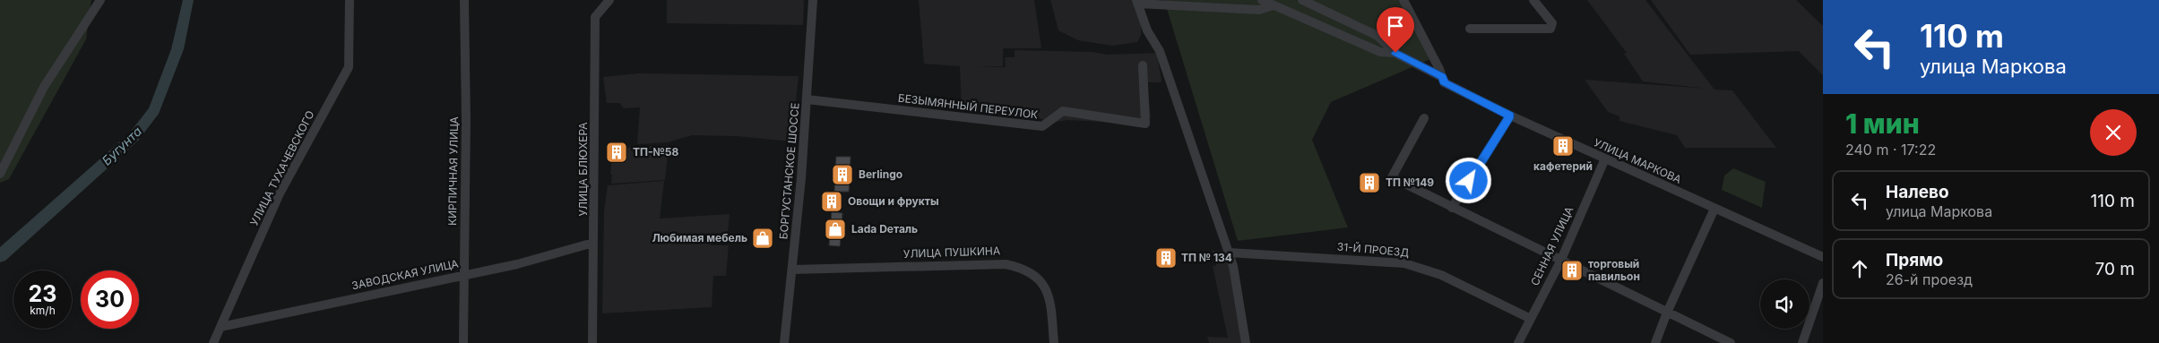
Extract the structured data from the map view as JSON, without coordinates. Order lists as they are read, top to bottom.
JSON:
{
  "streets": {
    "street": [
      "БЕЗЫМЯННЫЙ ПЕРЕУЛОК",
      "УЛИЦА МАРКОВА",
      "УЛИЦА ТУХАЧЕВСКОГО",
      "УЛИЦА БЛЮХЕРА",
      "КИРПИЧНАЯ УЛИЦА",
      "БОРГУСТАНСКОЕ ШОССЕ",
      "СЕННАЯ УЛИЦА",
      "31-Й ПРОЕЗД",
      "УЛИЦА ПУШКИНА",
      "ЗАВОДСКАЯ УЛИЦА"
    ]
  },
  "crossings": [
    ["БЕЗЫМЯННЫЙ ПЕРЕУЛОК", "БОРГУСТАНСКОЕ ШОССЕ"],
    ["УЛИЦА МАРКОВА", "СЕННАЯ УЛИЦА"],
    ["УЛИЦА ТУХАЧЕВСКОГО", "ЗАВОДСКАЯ УЛИЦА"],
    ["УЛИЦА БЛЮХЕРА", "ЗАВОДСКАЯ УЛИЦА"],
    ["КИРПИЧНАЯ УЛИЦА", "ЗАВОДСКАЯ УЛИЦА"],
    ["БОРГУСТАНСКОЕ ШОССЕ", "УЛИЦА ПУШКИНА"],
    ["СЕННАЯ УЛИЦА", "31-Й ПРОЕЗД"]
  ],
  "water": ["Бугунта"],
  "places": {
    "building": [
      "кафетерий",
      "ТП-№58",
      "Berlingo",
      "ТП №149",
      "Овощи и фрукты",
      "ТП № 134",
      "торговый павильон"
    ],
    "shop": ["Lada Dеталь", "Любимая мебель"]
  },
  "page": {
    "turn": ["110 m", "улица Маркова"],
    "heading": ["1 мин", "240 m · 17:22"],
    "list": [
      {
        "name": "Налево",
        "note": "улица Маркова",
        "value": "110 m"
      },
      {
        "name": "Прямо",
        "note": "26-й проезд",
        "value": "70 m"
      }
    ],
    "speed": "23 km/h",
    "limit": "30"
  }
}
